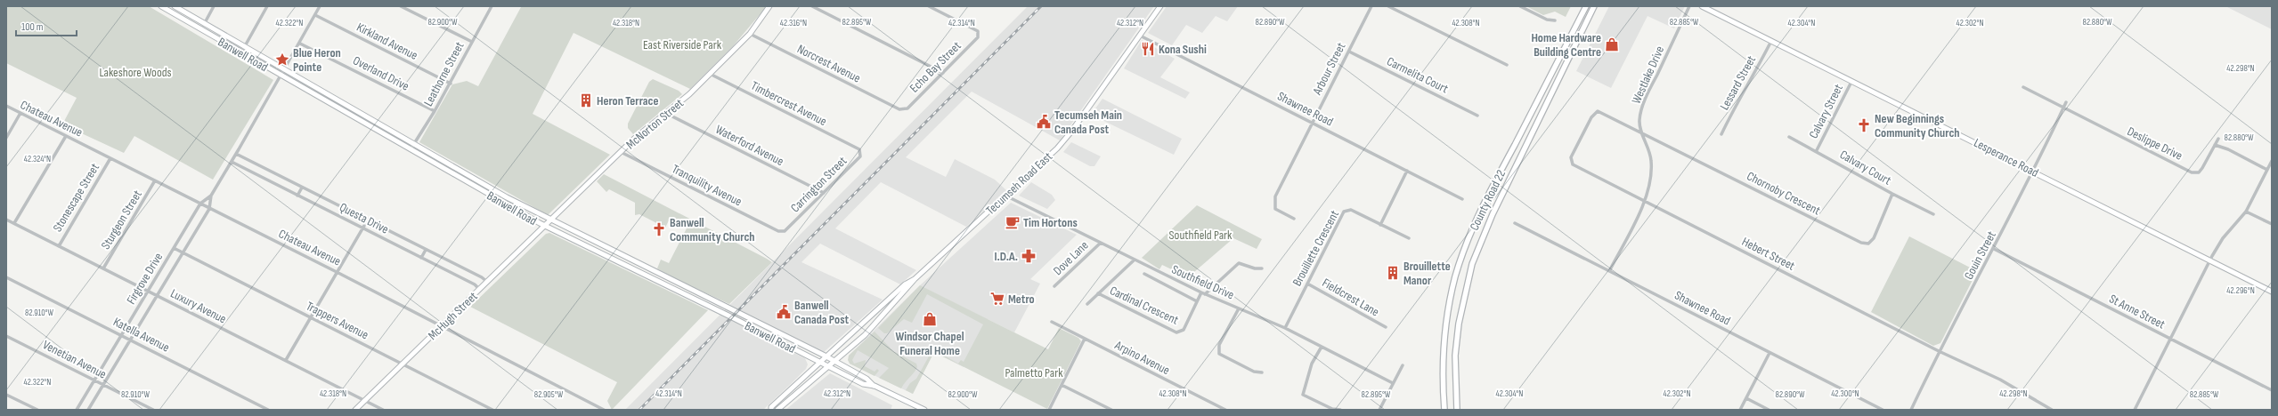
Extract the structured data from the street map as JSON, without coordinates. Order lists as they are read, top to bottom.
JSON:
{
  "streets": {
    "main road": [
      "Banwell Road",
      "McNorton Street",
      "Lesperance Road",
      "Tecumseh Road East",
      "County Road 22",
      "McHugh Street"
    ],
    "street": [
      "Kirkland Avenue",
      "Norcrest Avenue",
      "Echo Bay Street",
      "Arbour Street",
      "Overland Drive",
      "Leathorne Street",
      "Carmelita Court",
      "Westlake Drive",
      "Lessard Street",
      "Timbercrest Avenue",
      "Shawnee Road",
      "Calvary Street",
      "Chateau Avenue",
      "Deslippe Drive",
      "Waterford Avenue",
      "Calvary Court",
      "Carrington Street",
      "Tranquility Avenue",
      "Chornoby Crescent",
      "Stonescape Street",
      "Questa Drive",
      "Sturgeon Street",
      "Brouillette Crescent",
      "Hebert Street",
      "Gouin Street",
      "Dove Lane",
      "Firgrove Drive",
      "Southfield Drive",
      "Fieldcrest Lane",
      "Cardinal Crescent",
      "Luxury Avenue",
      "St Anne Street",
      "Trappers Avenue",
      "Katella Avenue",
      "Arpino Avenue",
      "Venetian Avenue"
    ]
  },
  "crossings": [
    ["Kirkland Avenue", "Leathorne Street"],
    ["Kirkland Avenue", "Firgrove Drive"],
    ["Banwell Road", "Leathorne Street"],
    ["Banwell Road", "McNorton Street"],
    ["Banwell Road", "Tecumseh Road East"],
    ["Banwell Road", "Firgrove Drive"],
    ["Banwell Road", "McHugh Street"],
    ["Norcrest Avenue", "Echo Bay Street"],
    ["Norcrest Avenue", "McNorton Street"],
    ["Arbour Street", "Carmelita Court"],
    ["Arbour Street", "Shawnee Road"],
    ["Overland Drive", "Leathorne Street"],
    ["Overland Drive", "Firgrove Drive"],
    ["Westlake Drive", "Shawnee Road"],
    ["Westlake Drive", "Chornoby Crescent"],
    ["Westlake Drive", "Hebert Street"],
    ["Lessard Street", "Lesperance Road"],
    ["Timbercrest Avenue", "McNorton Street"],
    ["Timbercrest Avenue", "Carrington Street"],
    ["Shawnee Road", "Tecumseh Road East"],
    ["Calvary Street", "Lesperance Road"],
    ["Calvary Street", "Calvary Court"],
    ["Chateau Avenue", "Stonescape Street"],
    ["Chateau Avenue", "Sturgeon Street"],
    ["Chateau Avenue", "Firgrove Drive"],
    ["Chateau Avenue", "McHugh Street"],
    ["McNorton Street", "Waterford Avenue"],
    ["McNorton Street", "Tranquility Avenue"],
    ["McNorton Street", "McHugh Street"],
    ["Deslippe Drive", "Gouin Street"],
    ["Waterford Avenue", "Carrington Street"],
    ["Lesperance Road", "Gouin Street"],
    ["Calvary Court", "Chornoby Crescent"],
    ["Tecumseh Road East", "Southfield Drive"],
    ["Carrington Street", "Tranquility Avenue"],
    ["Chornoby Crescent", "Hebert Street"],
    ["Stonescape Street", "Luxury Avenue"],
    ["Questa Drive", "Firgrove Drive"],
    ["Questa Drive", "McHugh Street"],
    ["Sturgeon Street", "Luxury Avenue"],
    ["Brouillette Crescent", "Southfield Drive"],
    ["Brouillette Crescent", "Fieldcrest Lane"],
    ["Hebert Street", "Gouin Street"],
    ["Gouin Street", "St Anne Street"],
    ["Dove Lane", "Southfield Drive"],
    ["Firgrove Drive", "Luxury Avenue"],
    ["Firgrove Drive", "Trappers Avenue"],
    ["Firgrove Drive", "Katella Avenue"],
    ["Firgrove Drive", "Venetian Avenue"],
    ["Southfield Drive", "Cardinal Crescent"],
    ["Luxury Avenue", "McHugh Street"],
    ["McHugh Street", "Trappers Avenue"]
  ],
  "parks": [
    "East Riverside Park",
    "Lakeshore Woods",
    "Southfield Park",
    "Palmetto Park"
  ],
  "places": {
    "shop": ["Home Hardware Building Centre", "Windsor Chapel Funeral Home"],
    "restaurant": ["Kona Sushi"],
    "place": ["Blue Heron Pointe"],
    "building": ["Heron Terrace", "Brouillette Manor"],
    "public building": ["Tecumseh Main Canada Post", "Banwell Canada Post"],
    "church": ["New Beginnings Community Church", "Banwell Community Church"],
    "cafe": ["Tim Hortons"],
    "pharmacy": ["I.D.A."],
    "supermarket": ["Metro"]
  },
  "scale_bar": "100 m",
  "coordinates": [
    "82.900°W",
    "82.895°W",
    "82.890°W",
    "82.885°W",
    "82.880°W",
    "42.314°N",
    "42.312°N",
    "42.308°N",
    "42.304°N",
    "42.322°N",
    "42.318°N",
    "42.316°N",
    "42.302°N",
    "42.298°N",
    "42.324°N",
    "42.296°N",
    "82.910°W",
    "42.300°N",
    "82.905°W"
  ]
}
